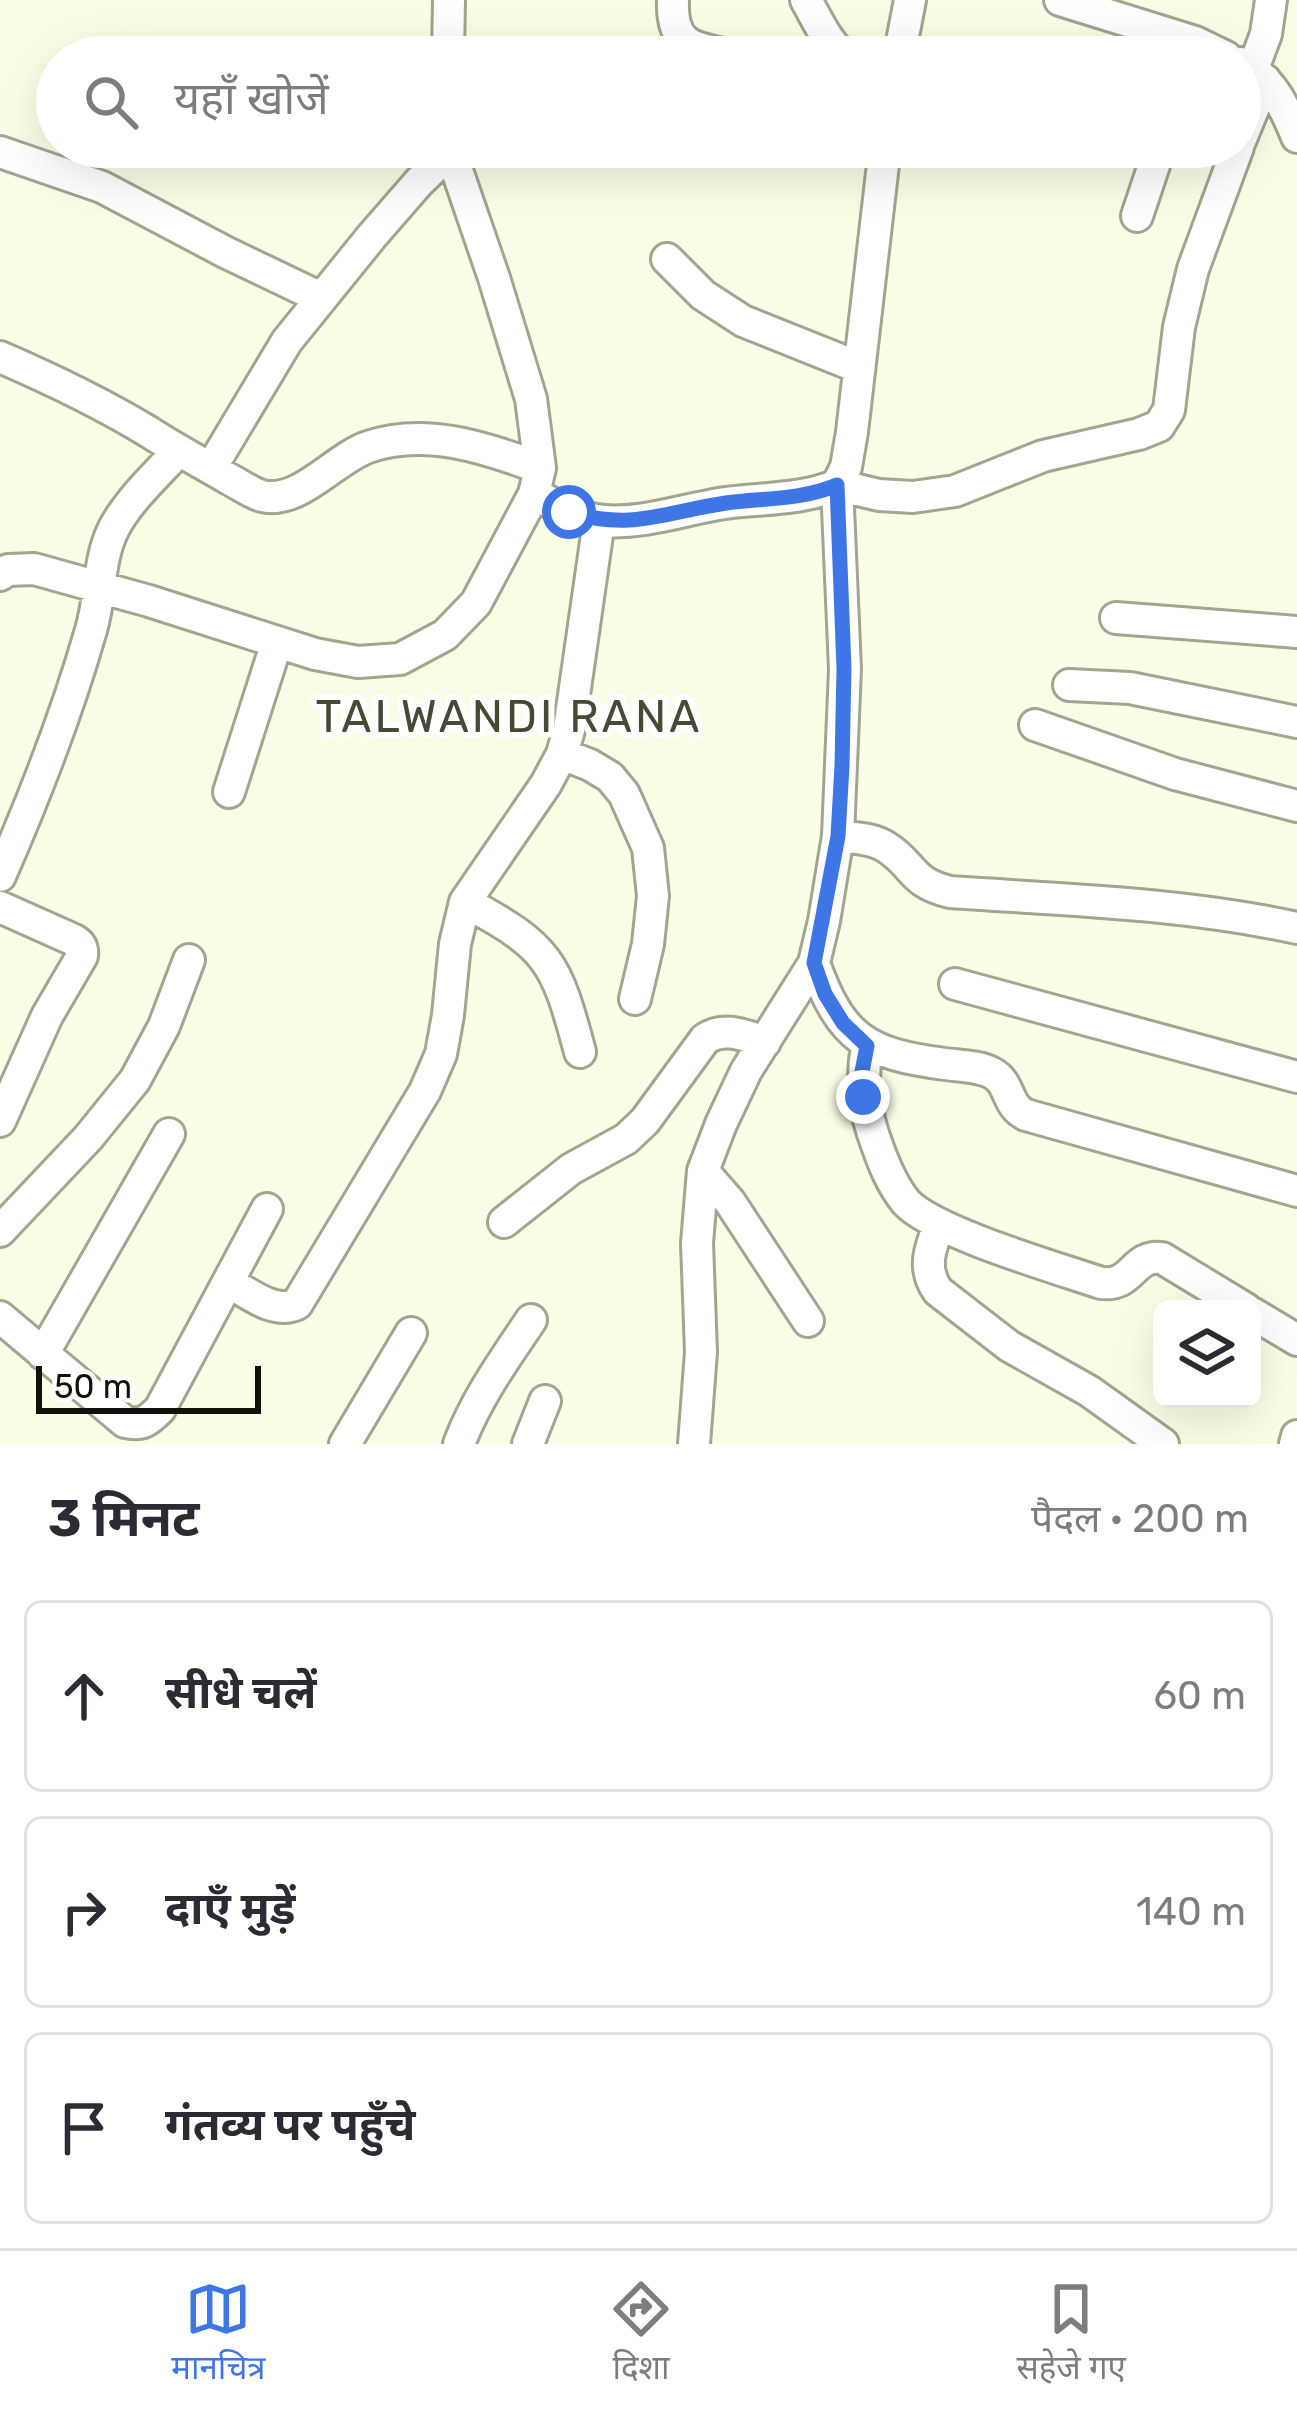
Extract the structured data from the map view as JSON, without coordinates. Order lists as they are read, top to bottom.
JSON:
{
  "districts": ["TALWANDI RANA"],
  "scale_bar": "50 m",
  "page": {
    "search": "यहाँ खोजें",
    "scale": "50 m",
    "heading": ["3 मिनट", "पैदल · 200 m"],
    "list": [
      ["सीधे चलें", "60 m"],
      ["दाएँ मुड़ें", "140 m"],
      "गंतव्य पर पहुँचे"
    ],
    "nav": ["मानचित्र", "दिशा", "सहेजे गए"]
  }
}
